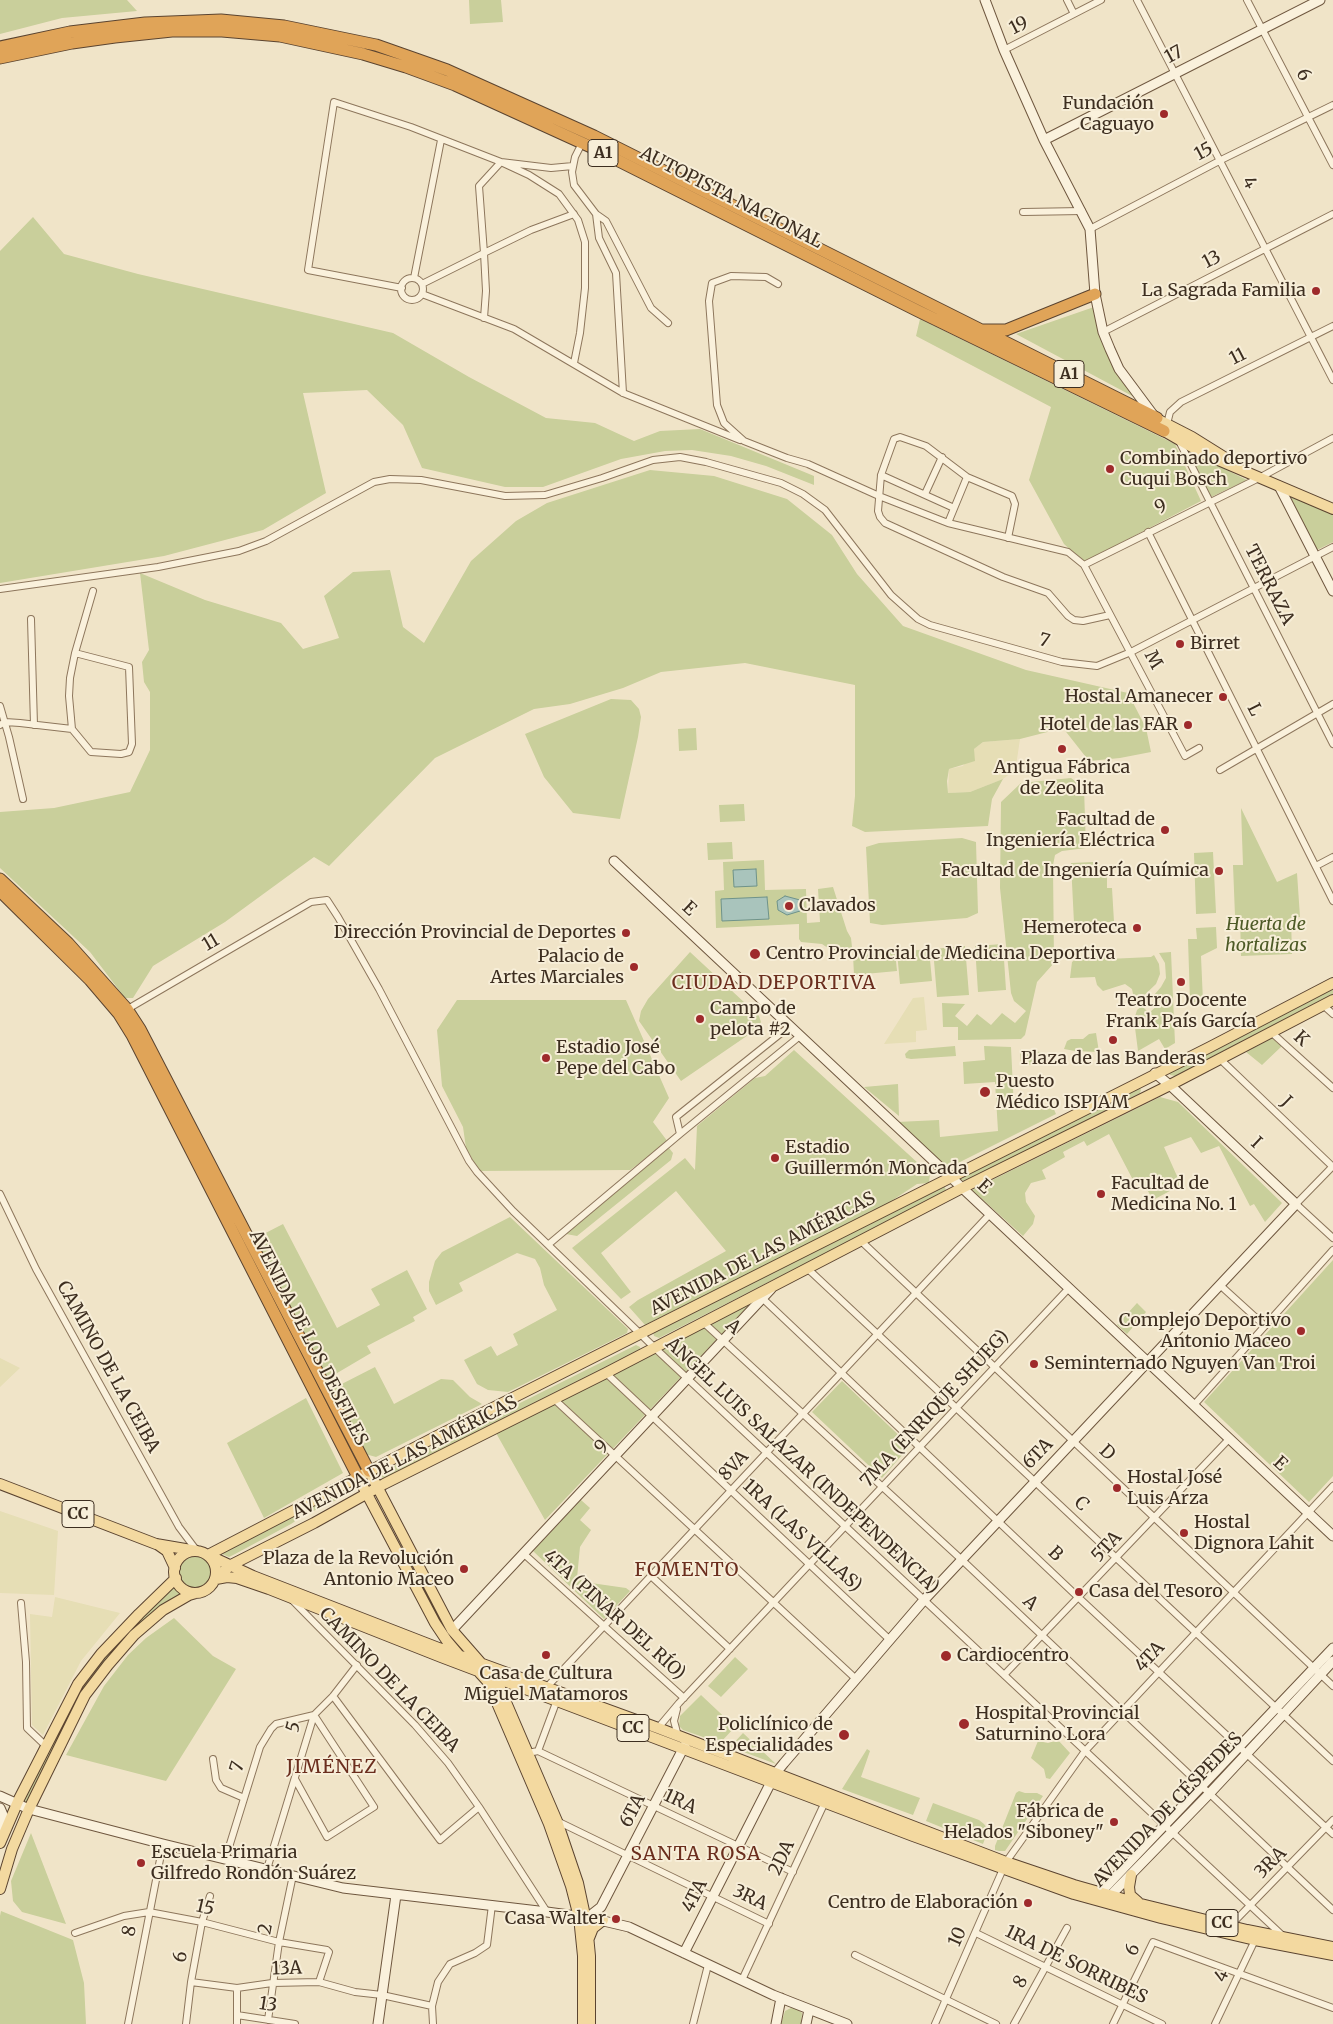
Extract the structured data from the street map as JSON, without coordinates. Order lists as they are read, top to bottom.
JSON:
{
  "streets": {
    "highway": ["A1", "AUTOPISTA NACIONAL", "AVENIDA DE LOS DESFILES"],
    "main road": ["AVENIDA DE LAS AMÉRICAS", "CC"],
    "street": [
      "19",
      "17",
      "6",
      "15",
      "4",
      "13",
      "11",
      "9",
      "TERRAZA",
      "7",
      "M",
      "L",
      "E",
      "K",
      "J",
      "I",
      "A",
      "CAMINO DE LA CEIBA",
      "7MA (ENRIQUE SHUEG)",
      "D",
      "6TA",
      "8VA",
      "ÁNGEL LUIS SALAZAR (INDEPENDENCIA)",
      "C",
      "1RA (LAS VILLAS)",
      "5TA",
      "B",
      "4TA (PINAR DEL RÍO)",
      "4TA",
      "5",
      "1RA",
      "AVENIDA DE CÉSPEDES",
      "2DA",
      "3RA",
      "2",
      "8",
      "10",
      "1RA DE SORRIBES",
      "13A"
    ]
  },
  "crossings": [
    ["17", "6"],
    ["17", "4"],
    ["6", "15"],
    ["6", "4"],
    ["6", "1RA DE SORRIBES"],
    ["6", "13A"],
    ["15", "4"],
    ["15", "2"],
    ["15", "8"],
    ["15", "13A"],
    ["4", "13"],
    ["4", "11"],
    ["4", "CC"],
    ["AUTOPISTA NACIONAL", "11"],
    ["13", "2"],
    ["11", "AVENIDA DE LOS DESFILES"],
    ["11", "ÁNGEL LUIS SALAZAR (INDEPENDENCIA)"],
    ["9", "TERRAZA"],
    ["9", "M"],
    ["9", "L"],
    ["9", "AVENIDA DE LAS AMÉRICAS"],
    ["9", "A"],
    ["9", "AVENIDA DE LOS DESFILES"],
    ["9", "ÁNGEL LUIS SALAZAR (INDEPENDENCIA)"],
    ["9", "1RA (LAS VILLAS)"],
    ["9", "B"],
    ["9", "4TA (PINAR DEL RÍO)"],
    ["TERRAZA", "7"],
    ["7", "M"],
    ["7", "L"],
    ["7", "5"],
    ["E", "AVENIDA DE LAS AMÉRICAS"],
    ["E", "7MA (ENRIQUE SHUEG)"],
    ["E", "6TA"],
    ["E", "8VA"],
    ["E", "5TA"],
    ["E", "4TA"],
    ["K", "AVENIDA DE LAS AMÉRICAS"],
    ["J", "AVENIDA DE LAS AMÉRICAS"],
    ["J", "6TA"],
    ["I", "AVENIDA DE LAS AMÉRICAS"],
    ["I", "6TA"],
    ["AVENIDA DE LAS AMÉRICAS", "A"],
    ["AVENIDA DE LAS AMÉRICAS", "AVENIDA DE LOS DESFILES"],
    ["AVENIDA DE LAS AMÉRICAS", "CAMINO DE LA CEIBA"],
    ["AVENIDA DE LAS AMÉRICAS", "D"],
    ["AVENIDA DE LAS AMÉRICAS", "ÁNGEL LUIS SALAZAR (INDEPENDENCIA)"],
    ["AVENIDA DE LAS AMÉRICAS", "C"],
    ["AVENIDA DE LAS AMÉRICAS", "CC"],
    ["AVENIDA DE LAS AMÉRICAS", "1RA (LAS VILLAS)"],
    ["AVENIDA DE LAS AMÉRICAS", "B"],
    ["A", "7MA (ENRIQUE SHUEG)"],
    ["A", "6TA"],
    ["A", "8VA"],
    ["A", "5TA"],
    ["A", "4TA"],
    ["A", "AVENIDA DE CÉSPEDES"],
    ["A", "3RA"],
    ["AVENIDA DE LOS DESFILES", "CC"],
    ["CAMINO DE LA CEIBA", "CC"],
    ["CAMINO DE LA CEIBA", "5"],
    ["7MA (ENRIQUE SHUEG)", "D"],
    ["7MA (ENRIQUE SHUEG)", "ÁNGEL LUIS SALAZAR (INDEPENDENCIA)"],
    ["7MA (ENRIQUE SHUEG)", "C"],
    ["7MA (ENRIQUE SHUEG)", "CC"],
    ["7MA (ENRIQUE SHUEG)", "1RA (LAS VILLAS)"],
    ["7MA (ENRIQUE SHUEG)", "B"],
    ["7MA (ENRIQUE SHUEG)", "4TA (PINAR DEL RÍO)"],
    ["D", "6TA"],
    ["D", "8VA"],
    ["D", "5TA"],
    ["D", "4TA"],
    ["D", "AVENIDA DE CÉSPEDES"],
    ["6TA", "ÁNGEL LUIS SALAZAR (INDEPENDENCIA)"],
    ["6TA", "C"],
    ["6TA", "CC"],
    ["6TA", "1RA (LAS VILLAS)"],
    ["6TA", "B"],
    ["6TA", "4TA"],
    ["6TA", "1RA"],
    ["6TA", "3RA"],
    ["8VA", "ÁNGEL LUIS SALAZAR (INDEPENDENCIA)"],
    ["8VA", "C"],
    ["8VA", "CC"],
    ["8VA", "1RA (LAS VILLAS)"],
    ["8VA", "B"],
    ["8VA", "4TA (PINAR DEL RÍO)"],
    ["ÁNGEL LUIS SALAZAR (INDEPENDENCIA)", "CC"],
    ["ÁNGEL LUIS SALAZAR (INDEPENDENCIA)", "5TA"],
    ["ÁNGEL LUIS SALAZAR (INDEPENDENCIA)", "4TA"],
    ["ÁNGEL LUIS SALAZAR (INDEPENDENCIA)", "AVENIDA DE CÉSPEDES"],
    ["ÁNGEL LUIS SALAZAR (INDEPENDENCIA)", "3RA"],
    ["C", "5TA"],
    ["C", "4TA"],
    ["C", "AVENIDA DE CÉSPEDES"],
    ["CC", "4TA"],
    ["CC", "AVENIDA DE CÉSPEDES"],
    ["CC", "2DA"],
    ["CC", "3RA"],
    ["CC", "10"],
    ["5TA", "B"],
    ["B", "4TA"],
    ["B", "AVENIDA DE CÉSPEDES"],
    ["B", "3RA"],
    ["4TA", "1RA"],
    ["4TA", "3RA"],
    ["4TA", "10"],
    ["1RA", "2DA"],
    ["2DA", "3RA"],
    ["2", "13A"],
    ["8", "1RA DE SORRIBES"],
    ["10", "1RA DE SORRIBES"]
  ],
  "districts": [
    "CIUDAD DEPORTIVA",
    "FOMENTO",
    "JIMÉNEZ",
    "SANTA ROSA"
  ],
  "parks": ["Huerta de hortalizas"],
  "places": [
    "Fundación Caguayo",
    "La Sagrada Familia",
    "Combinado deportivo Cuqui Bosch",
    "Birret",
    "Hostal Amanecer",
    "Hotel de las FAR",
    "Antigua Fábrica de Zeolita",
    "Facultad de Ingeniería Eléctrica",
    "Facultad de Ingeniería Química",
    "Clavados",
    "Hemeroteca",
    "Dirección Provincial de Deportes",
    "Centro Provincial de Medicina Deportiva",
    "Palacio de Artes Marciales",
    "Teatro Docente Frank País García",
    "Campo de pelota #2",
    "Plaza de las Banderas",
    "Estadio José Pepe del Cabo",
    "Puesto Médico ISPJAM",
    "Estadio Guillermón Moncada",
    "Facultad de Medicina No. 1",
    "Complejo Deportivo Antonio Maceo",
    "Seminternado Nguyen Van Troi",
    "Hostal José Luis Arza",
    "Hostal Dignora Lahit",
    "Plaza de la Revolución Antonio Maceo",
    "Casa del Tesoro",
    "Casa de Cultura Miguel Matamoros",
    "Cardiocentro",
    "Hospital Provincial Saturnino Lora",
    "Policlínico de Especialidades",
    "Fábrica de Helados \"Siboney\"",
    "Escuela Primaria Gilfredo Rondón Suárez",
    "Centro de Elaboración",
    "Casa Walter"
  ]
}
